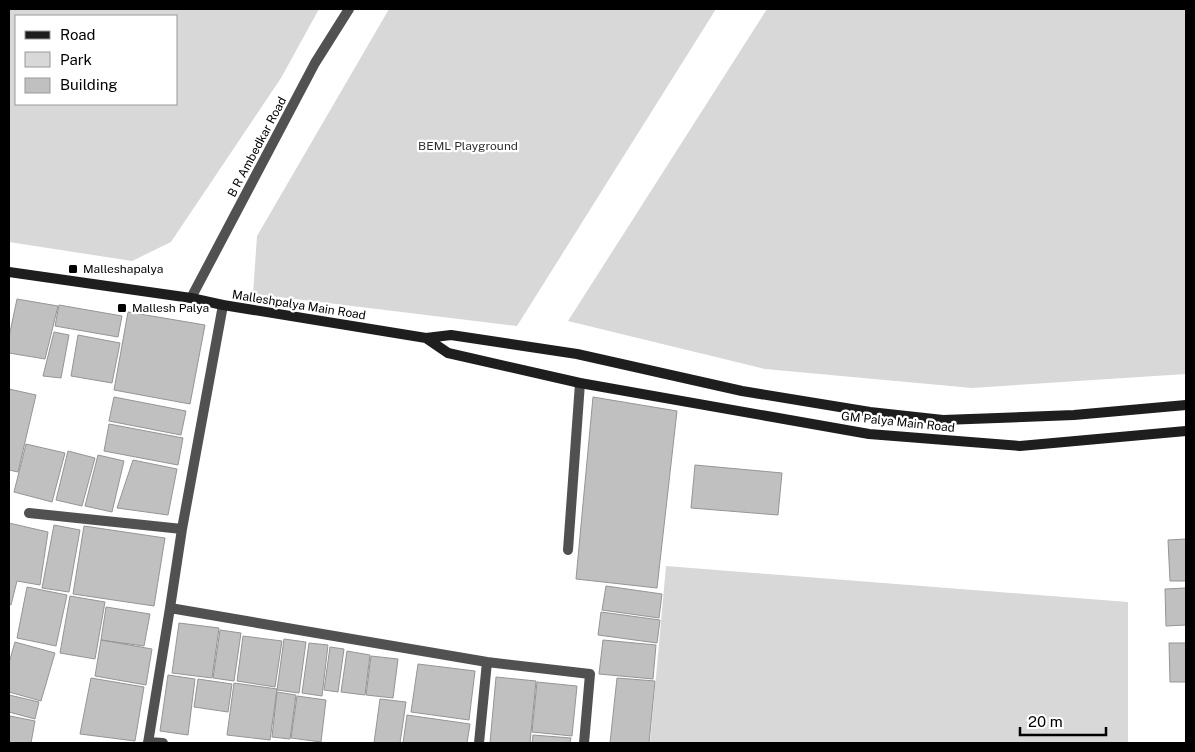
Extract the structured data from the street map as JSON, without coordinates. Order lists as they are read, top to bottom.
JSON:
{
  "streets": {
    "main road": ["Malleshpalya Main Road", "GM Palya Main Road"],
    "street": ["B R Ambedkar Road"]
  },
  "crossings": [
    ["B R Ambedkar Road", "Malleshpalya Main Road"],
    ["Malleshpalya Main Road", "GM Palya Main Road"]
  ],
  "parks": ["BEML Playground"],
  "places": {
    "transit": ["Malleshapalya", "Mallesh Palya"]
  },
  "legend": ["Road", "Park", "Building"],
  "scale_bar": "20 m"
}
